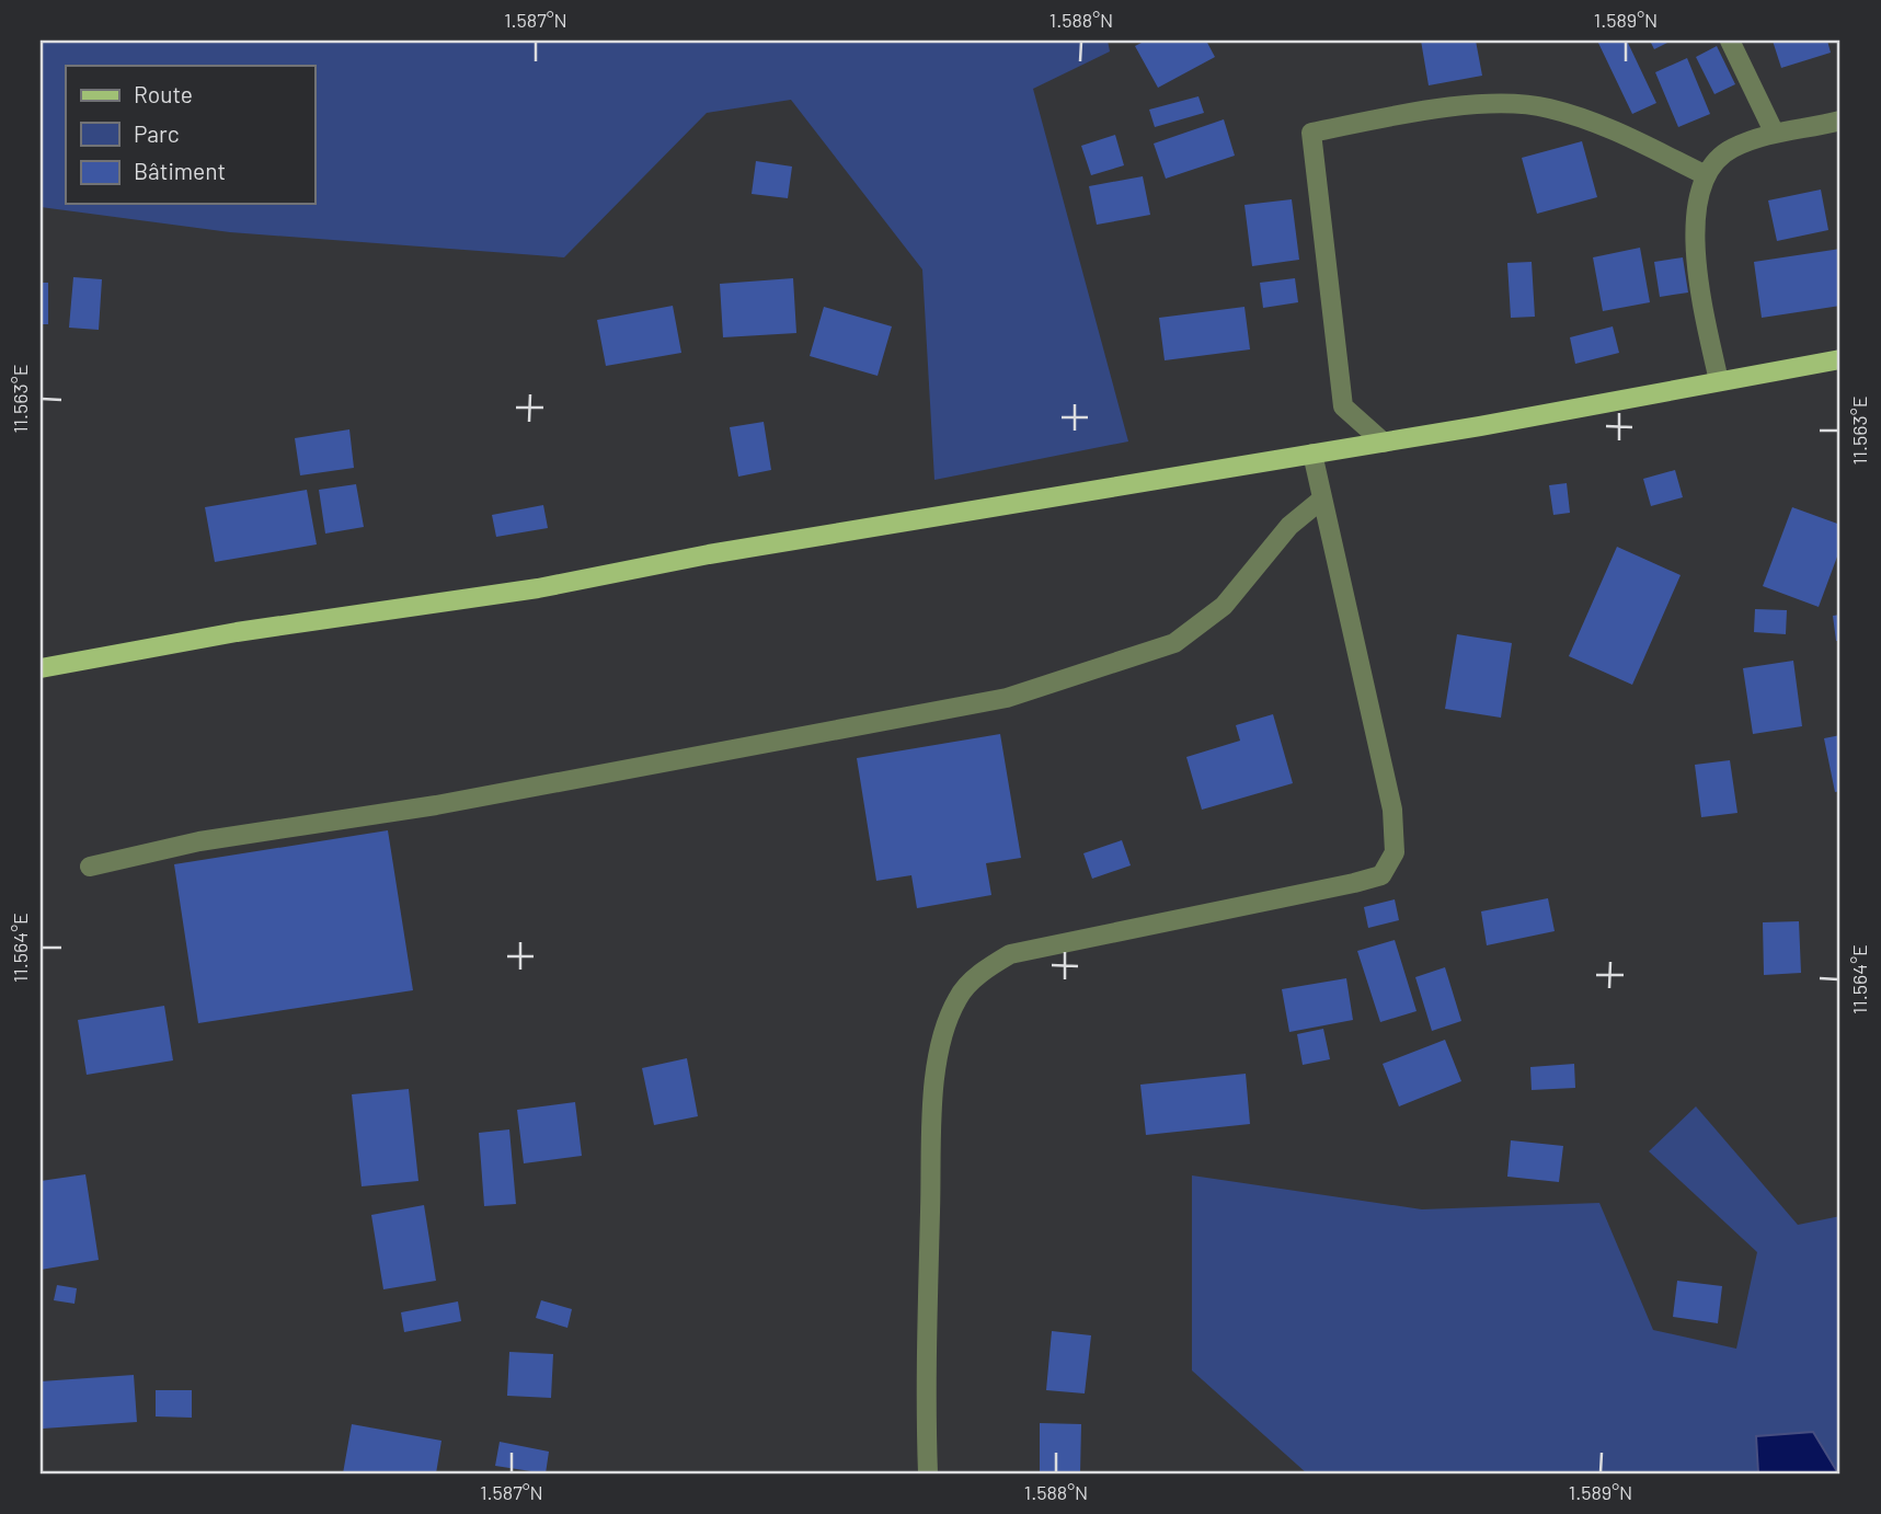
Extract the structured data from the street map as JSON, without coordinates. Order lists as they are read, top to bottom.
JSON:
{
  "legend": ["Route", "Parc", "Bâtiment"],
  "coordinates": [
    "1.587°N",
    "1.588°N",
    "1.589°N",
    "11.563°E",
    "11.564°E"
  ]
}
